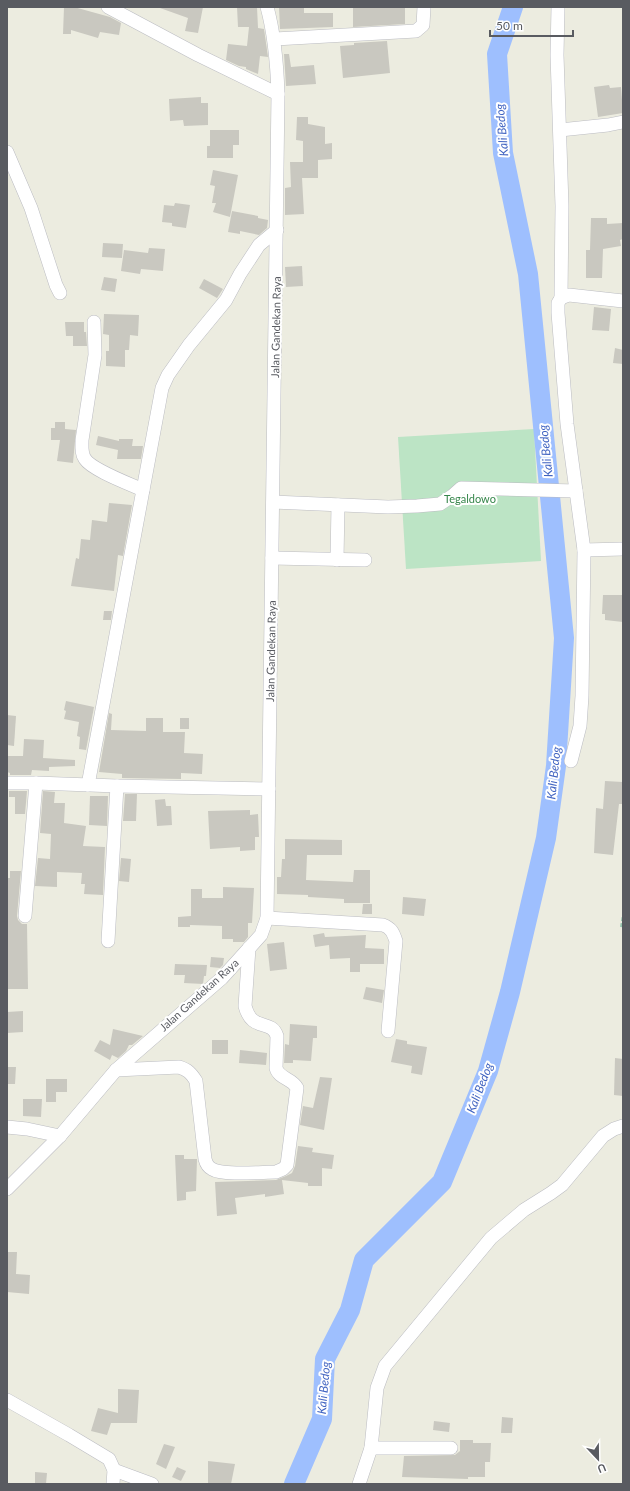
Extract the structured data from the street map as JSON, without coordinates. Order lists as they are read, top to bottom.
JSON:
{
  "streets": {
    "street": ["Jalan Gandekan Raya"]
  },
  "water": ["Kali Bedog"],
  "parks": ["Tegaldowo"],
  "scale_bar": "50 m",
  "north": "bottom"
}
